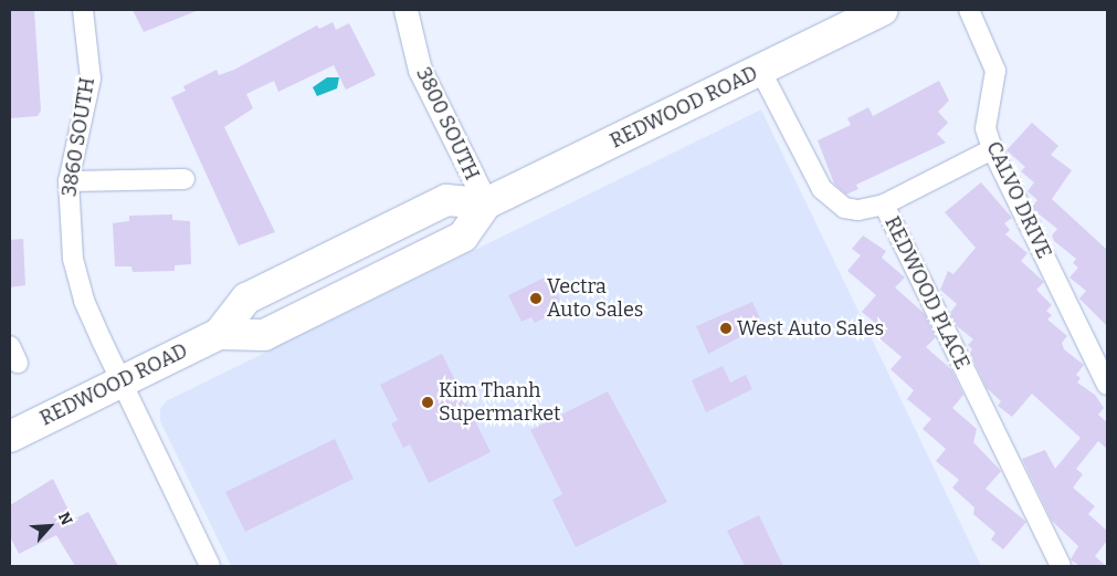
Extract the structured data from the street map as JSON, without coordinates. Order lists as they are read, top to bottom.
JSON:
{
  "streets": {
    "main road": ["REDWOOD ROAD"],
    "street": [
      "3800 SOUTH",
      "3860 SOUTH",
      "CALVO DRIVE",
      "REDWOOD PLACE"
    ]
  },
  "crossings": [
    ["REDWOOD ROAD", "3800 SOUTH"],
    ["REDWOOD ROAD", "3860 SOUTH"],
    ["REDWOOD ROAD", "REDWOOD PLACE"]
  ],
  "places": ["Vectra Auto Sales", "West Auto Sales", "Kim Thanh Supermarket"],
  "north": "top right"
}
